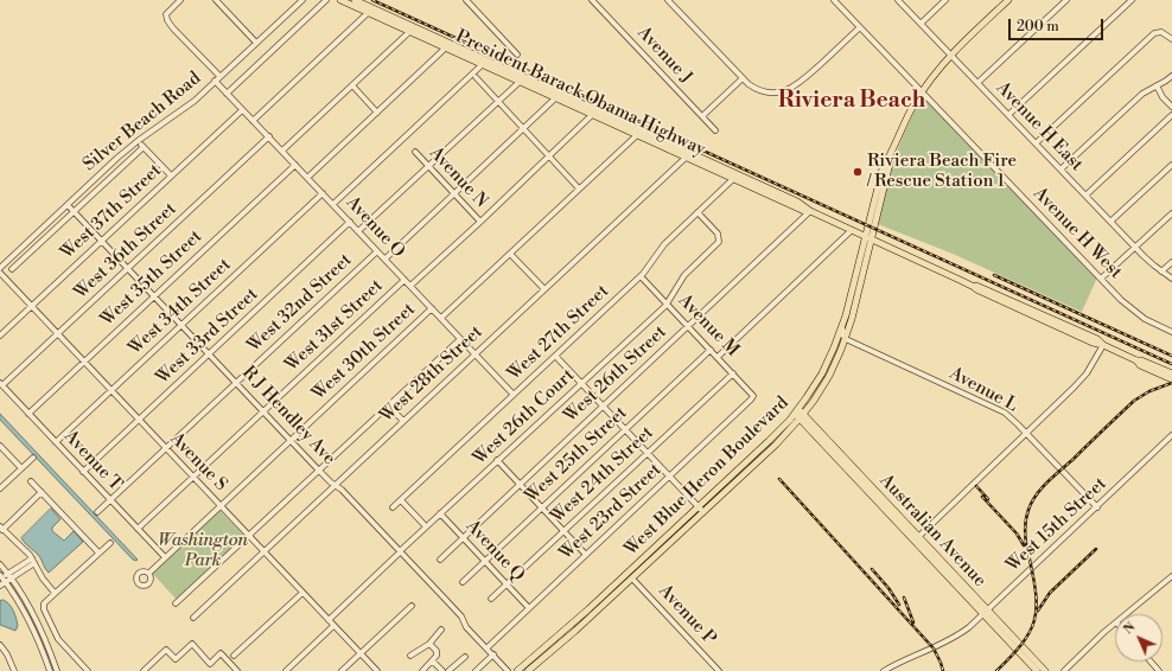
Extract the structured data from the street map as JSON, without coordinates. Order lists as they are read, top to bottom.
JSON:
{
  "streets": {
    "main road": ["President Barack Obama Highway", "West Blue Heron Boulevard", "Australian Avenue"],
    "street": [
      "Avenue J",
      "Silver Beach Road",
      "Avenue H East",
      "Avenue N",
      "West 37th Street",
      "Avenue O",
      "Avenue H West",
      "West 36th Street",
      "West 35th Street",
      "West 32nd Street",
      "West 34th Street",
      "West 31st Street",
      "Avenue M",
      "West 27th Street",
      "West 33rd Street",
      "West 30th Street",
      "West 28th Street",
      "West 26th Street",
      "Avenue L",
      "R J Hendley Ave",
      "West 26th Court",
      "West 25th Street",
      "Avenue T",
      "Avenue S",
      "West 24th Street",
      "West 23rd Street",
      "West 15th Street",
      "Avenue Q",
      "Avenue P"
    ]
  },
  "crossings": [
    ["President Barack Obama Highway", "West 31st Street"],
    ["President Barack Obama Highway", "West 27th Street"],
    ["President Barack Obama Highway", "West 30th Street"],
    ["President Barack Obama Highway", "West 28th Street"],
    ["President Barack Obama Highway", "West 26th Street"],
    ["President Barack Obama Highway", "West Blue Heron Boulevard"],
    ["Silver Beach Road", "Avenue O"],
    ["Silver Beach Road", "R J Hendley Ave"],
    ["Avenue H East", "West Blue Heron Boulevard"],
    ["Avenue N", "West 31st Street"],
    ["West 37th Street", "Avenue O"],
    ["West 37th Street", "R J Hendley Ave"],
    ["West 37th Street", "Avenue S"],
    ["Avenue O", "West 36th Street"],
    ["Avenue O", "West 35th Street"],
    ["Avenue O", "West 32nd Street"],
    ["Avenue O", "West 34th Street"],
    ["Avenue O", "West 31st Street"],
    ["Avenue O", "West 27th Street"],
    ["Avenue O", "West 33rd Street"],
    ["Avenue O", "West 30th Street"],
    ["Avenue O", "West 28th Street"],
    ["Avenue H West", "West Blue Heron Boulevard"],
    ["West 36th Street", "R J Hendley Ave"],
    ["West 36th Street", "Avenue T"],
    ["West 36th Street", "Avenue S"],
    ["West 35th Street", "R J Hendley Ave"],
    ["West 35th Street", "Avenue T"],
    ["West 35th Street", "Avenue S"],
    ["West 32nd Street", "R J Hendley Ave"],
    ["West 32nd Street", "Avenue T"],
    ["West 32nd Street", "Avenue S"],
    ["West 34th Street", "R J Hendley Ave"],
    ["West 34th Street", "Avenue T"],
    ["West 34th Street", "Avenue S"],
    ["West 31st Street", "R J Hendley Ave"],
    ["West 31st Street", "Avenue T"],
    ["West 31st Street", "Avenue S"],
    ["Avenue M", "West 27th Street"],
    ["Avenue M", "West 26th Street"],
    ["Avenue M", "West 26th Court"],
    ["Avenue M", "West 25th Street"],
    ["Avenue M", "West 24th Street"],
    ["Avenue M", "West 23rd Street"],
    ["West 27th Street", "West 26th Court"],
    ["West 33rd Street", "R J Hendley Ave"],
    ["West 33rd Street", "Avenue T"],
    ["West 33rd Street", "Avenue S"],
    ["West 30th Street", "R J Hendley Ave"],
    ["West 30th Street", "Avenue T"],
    ["West 30th Street", "Avenue S"],
    ["West 28th Street", "R J Hendley Ave"],
    ["West 28th Street", "Avenue S"],
    ["West 26th Street", "Avenue Q"],
    ["Avenue L", "West Blue Heron Boulevard"],
    ["Avenue L", "West 15th Street"],
    ["R J Hendley Ave", "West 26th Court"],
    ["R J Hendley Ave", "West 23rd Street"],
    ["West 26th Court", "Avenue S"],
    ["West 26th Court", "Avenue Q"],
    ["West 25th Street", "Avenue Q"],
    ["West 24th Street", "Avenue Q"],
    ["West Blue Heron Boulevard", "Australian Avenue"],
    ["West Blue Heron Boulevard", "Avenue P"],
    ["West 23rd Street", "Avenue Q"],
    ["West 15th Street", "Australian Avenue"]
  ],
  "districts": ["Riviera Beach"],
  "parks": ["Washington Park"],
  "places": ["Riviera Beach Fire / Rescue Station 1"],
  "scale_bar": "200 m",
  "north": "top left"
}
